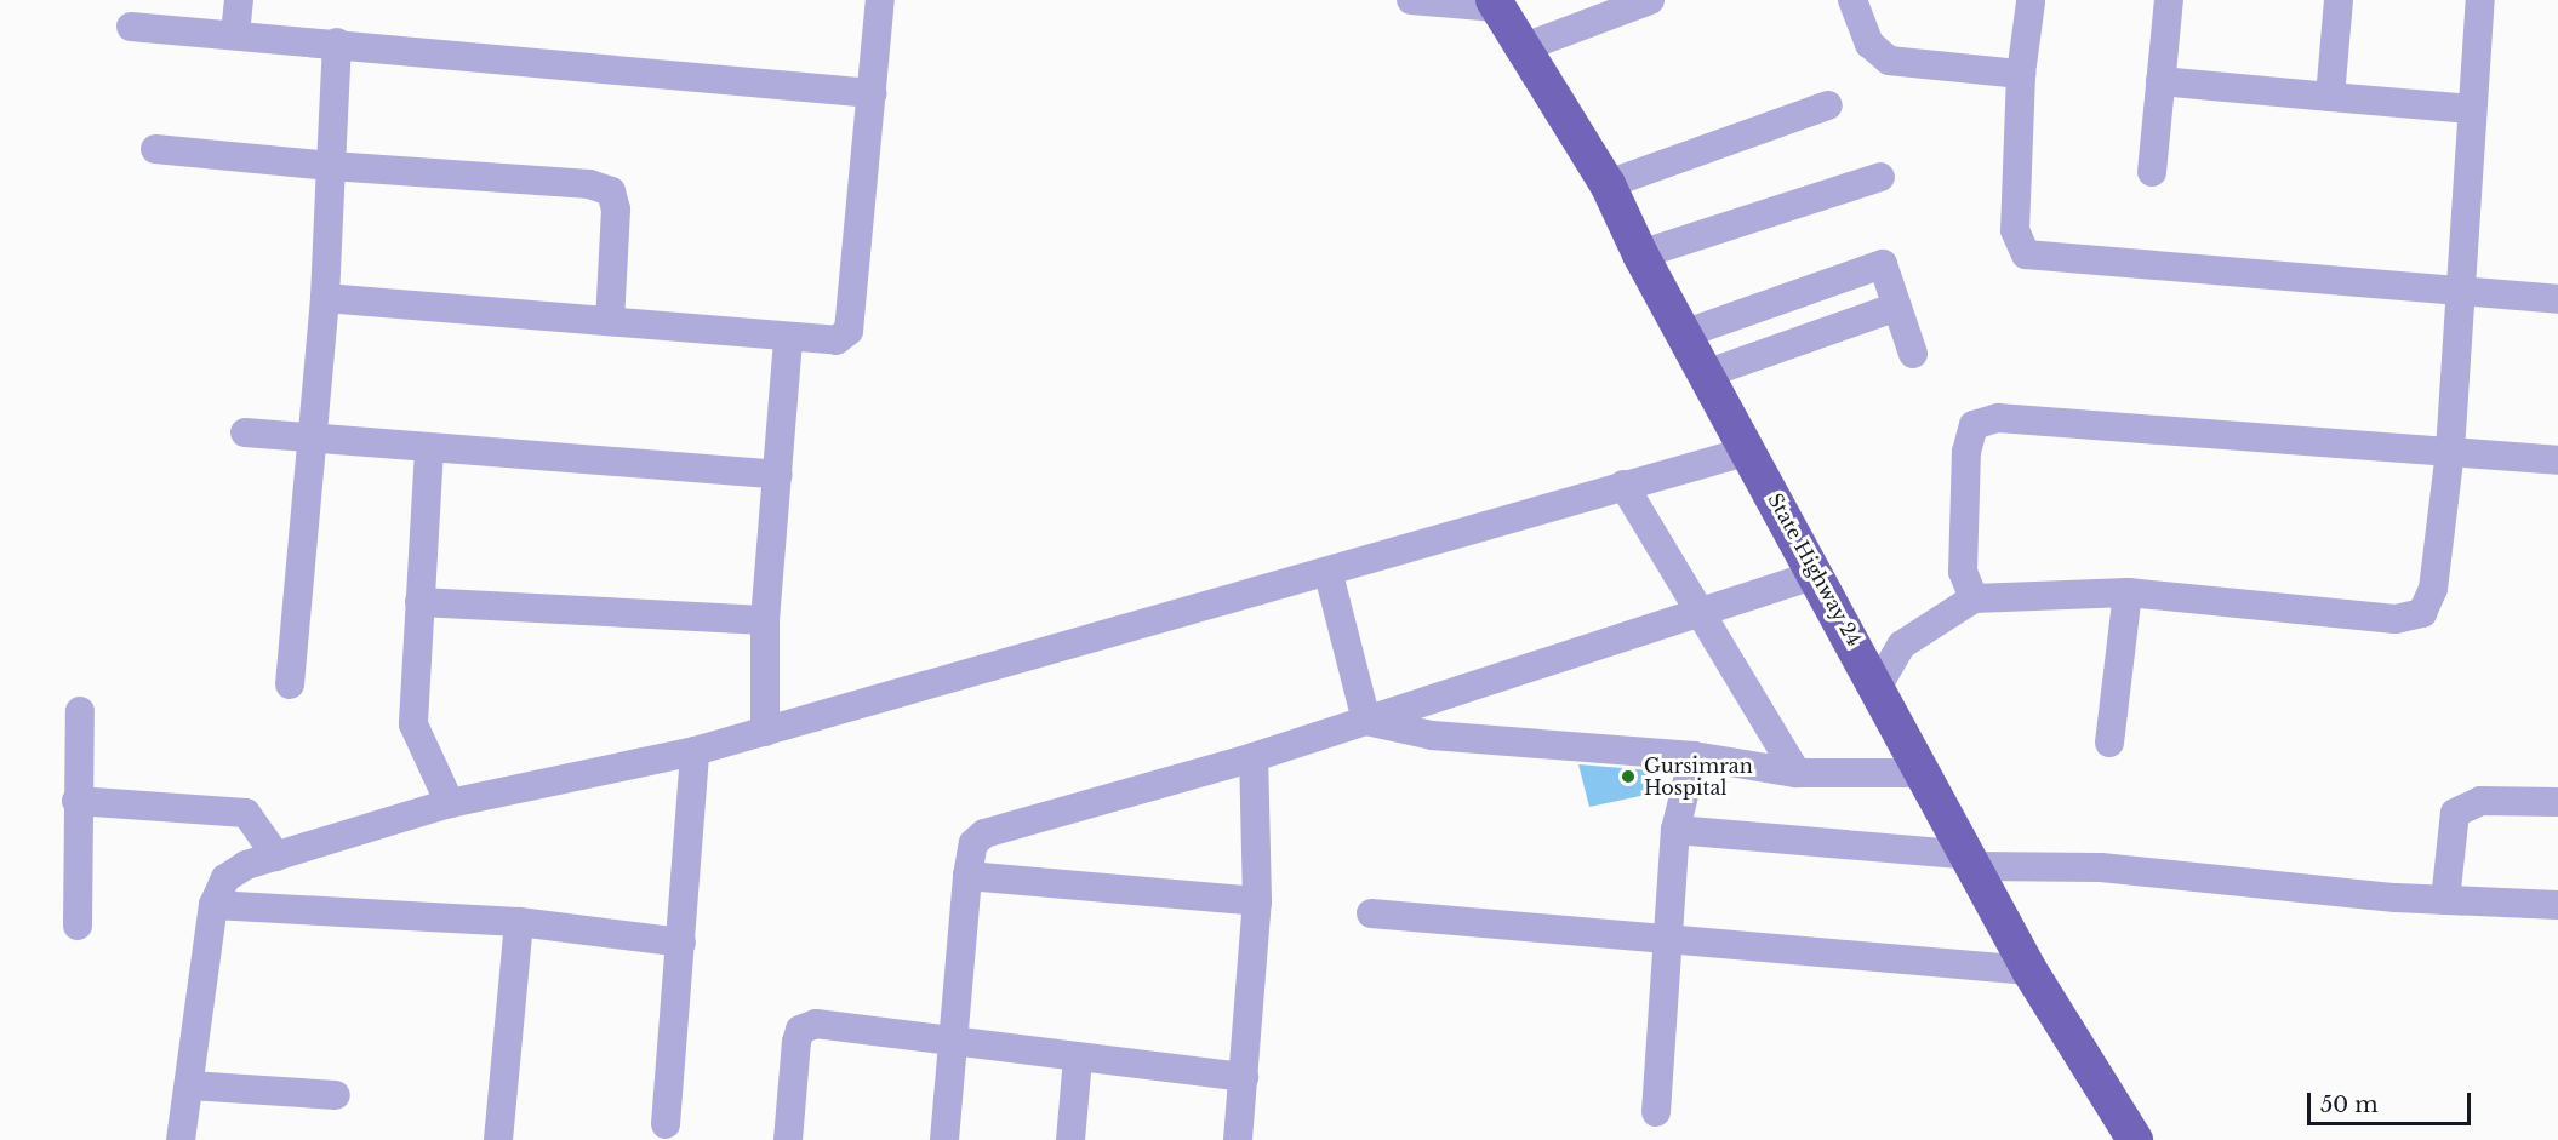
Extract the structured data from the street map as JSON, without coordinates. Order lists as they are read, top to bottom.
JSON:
{
  "streets": {
    "main road": ["State Highway 24"]
  },
  "places": ["Gursimran Hospital"],
  "scale_bar": "50 m"
}
